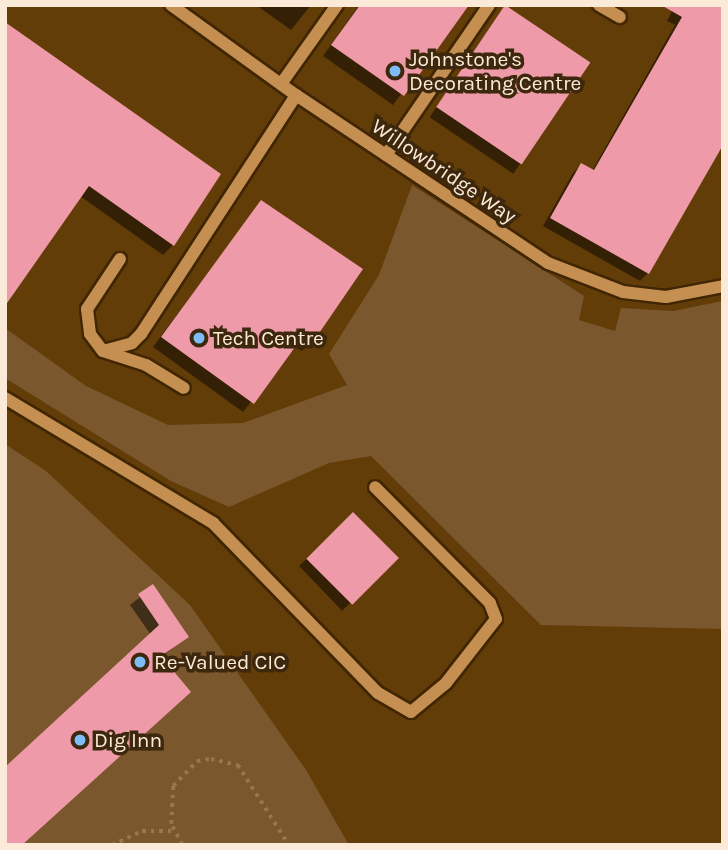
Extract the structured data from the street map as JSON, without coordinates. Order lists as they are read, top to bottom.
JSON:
{
  "streets": {
    "street": ["Willowbridge Way"]
  },
  "places": [
    "Johnstone's Decorating Centre",
    "Tech Centre",
    "Re-Valued CIC",
    "Dig Inn"
  ]
}
